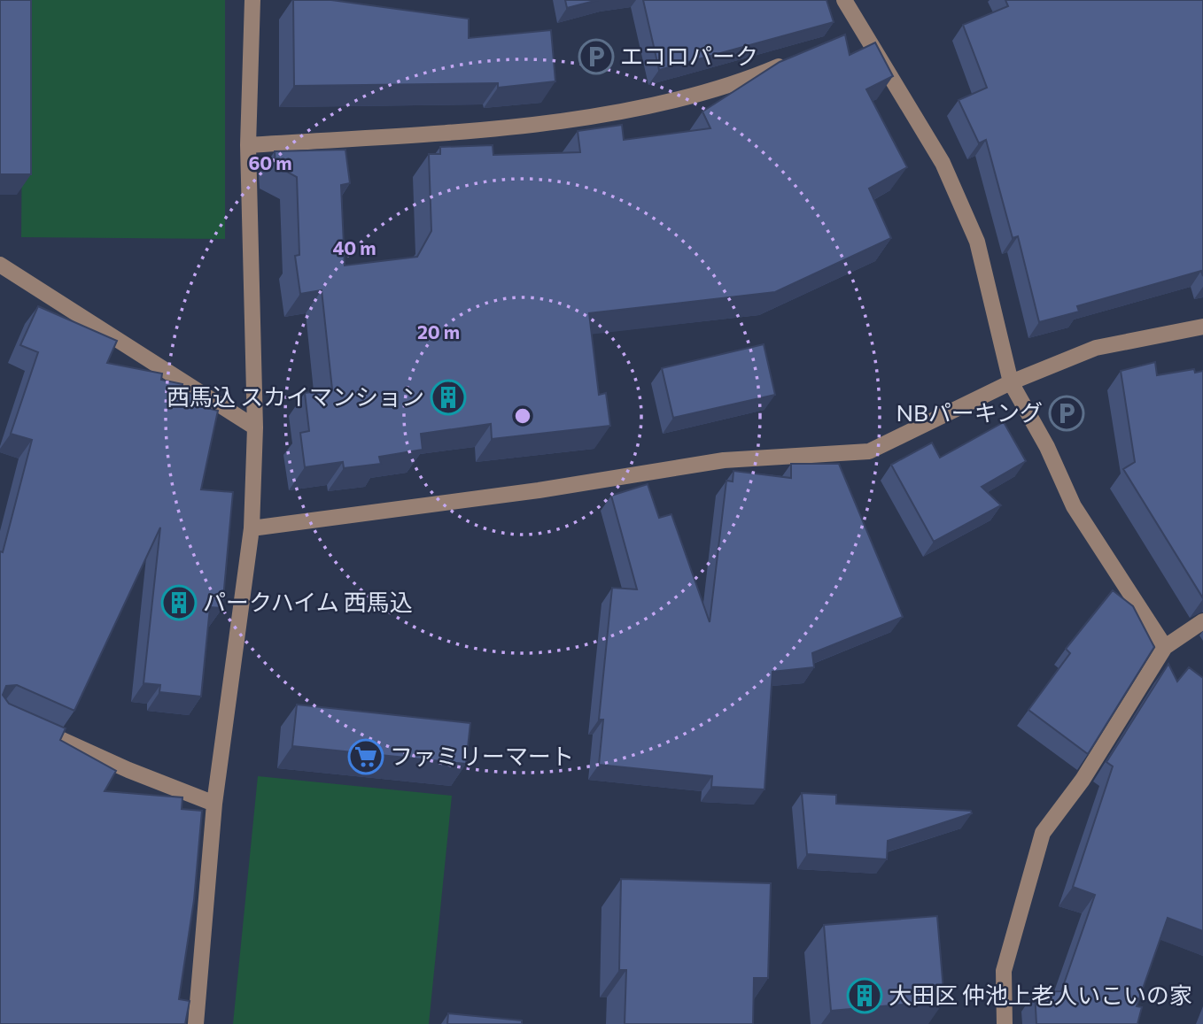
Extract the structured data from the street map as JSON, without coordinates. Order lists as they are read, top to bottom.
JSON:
{
  "places": {
    "parking": ["エコロパーク", "NBパーキング"],
    "building": ["西馬込 スカイマンション", "パークハイム 西馬込", "大田区 仲池上老人いこいの家"],
    "supermarket": ["ファミリーマート"]
  },
  "rings": ["60 m", "40 m", "20 m"]
}
